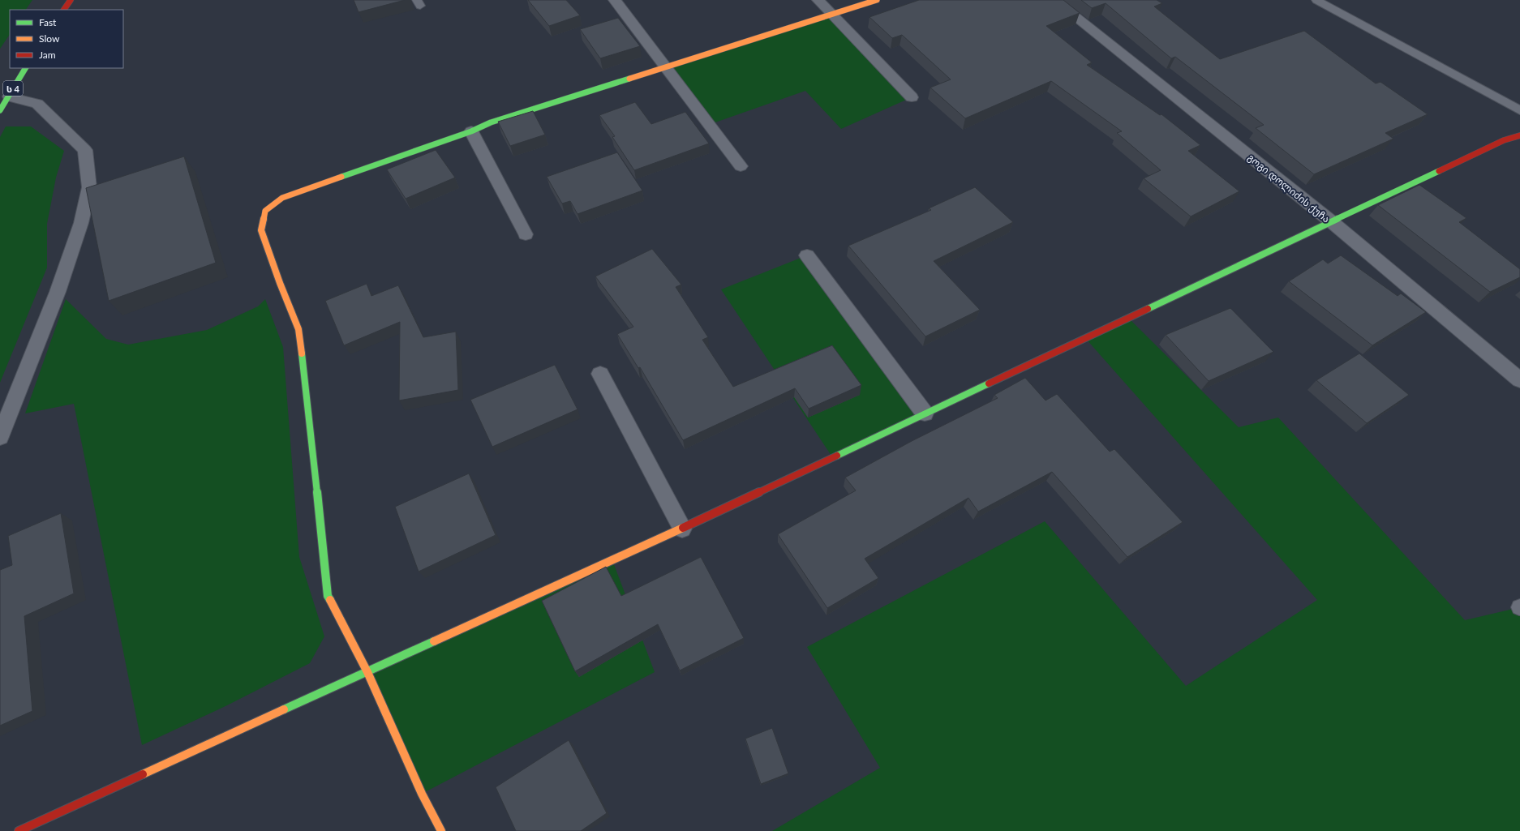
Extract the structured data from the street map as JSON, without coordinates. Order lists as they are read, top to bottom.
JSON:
{
  "streets": {
    "main road": ["ს 4"],
    "street": ["გოგი დოლიძის ქუჩა"]
  },
  "legend": ["Fast", "Slow", "Jam"]
}
